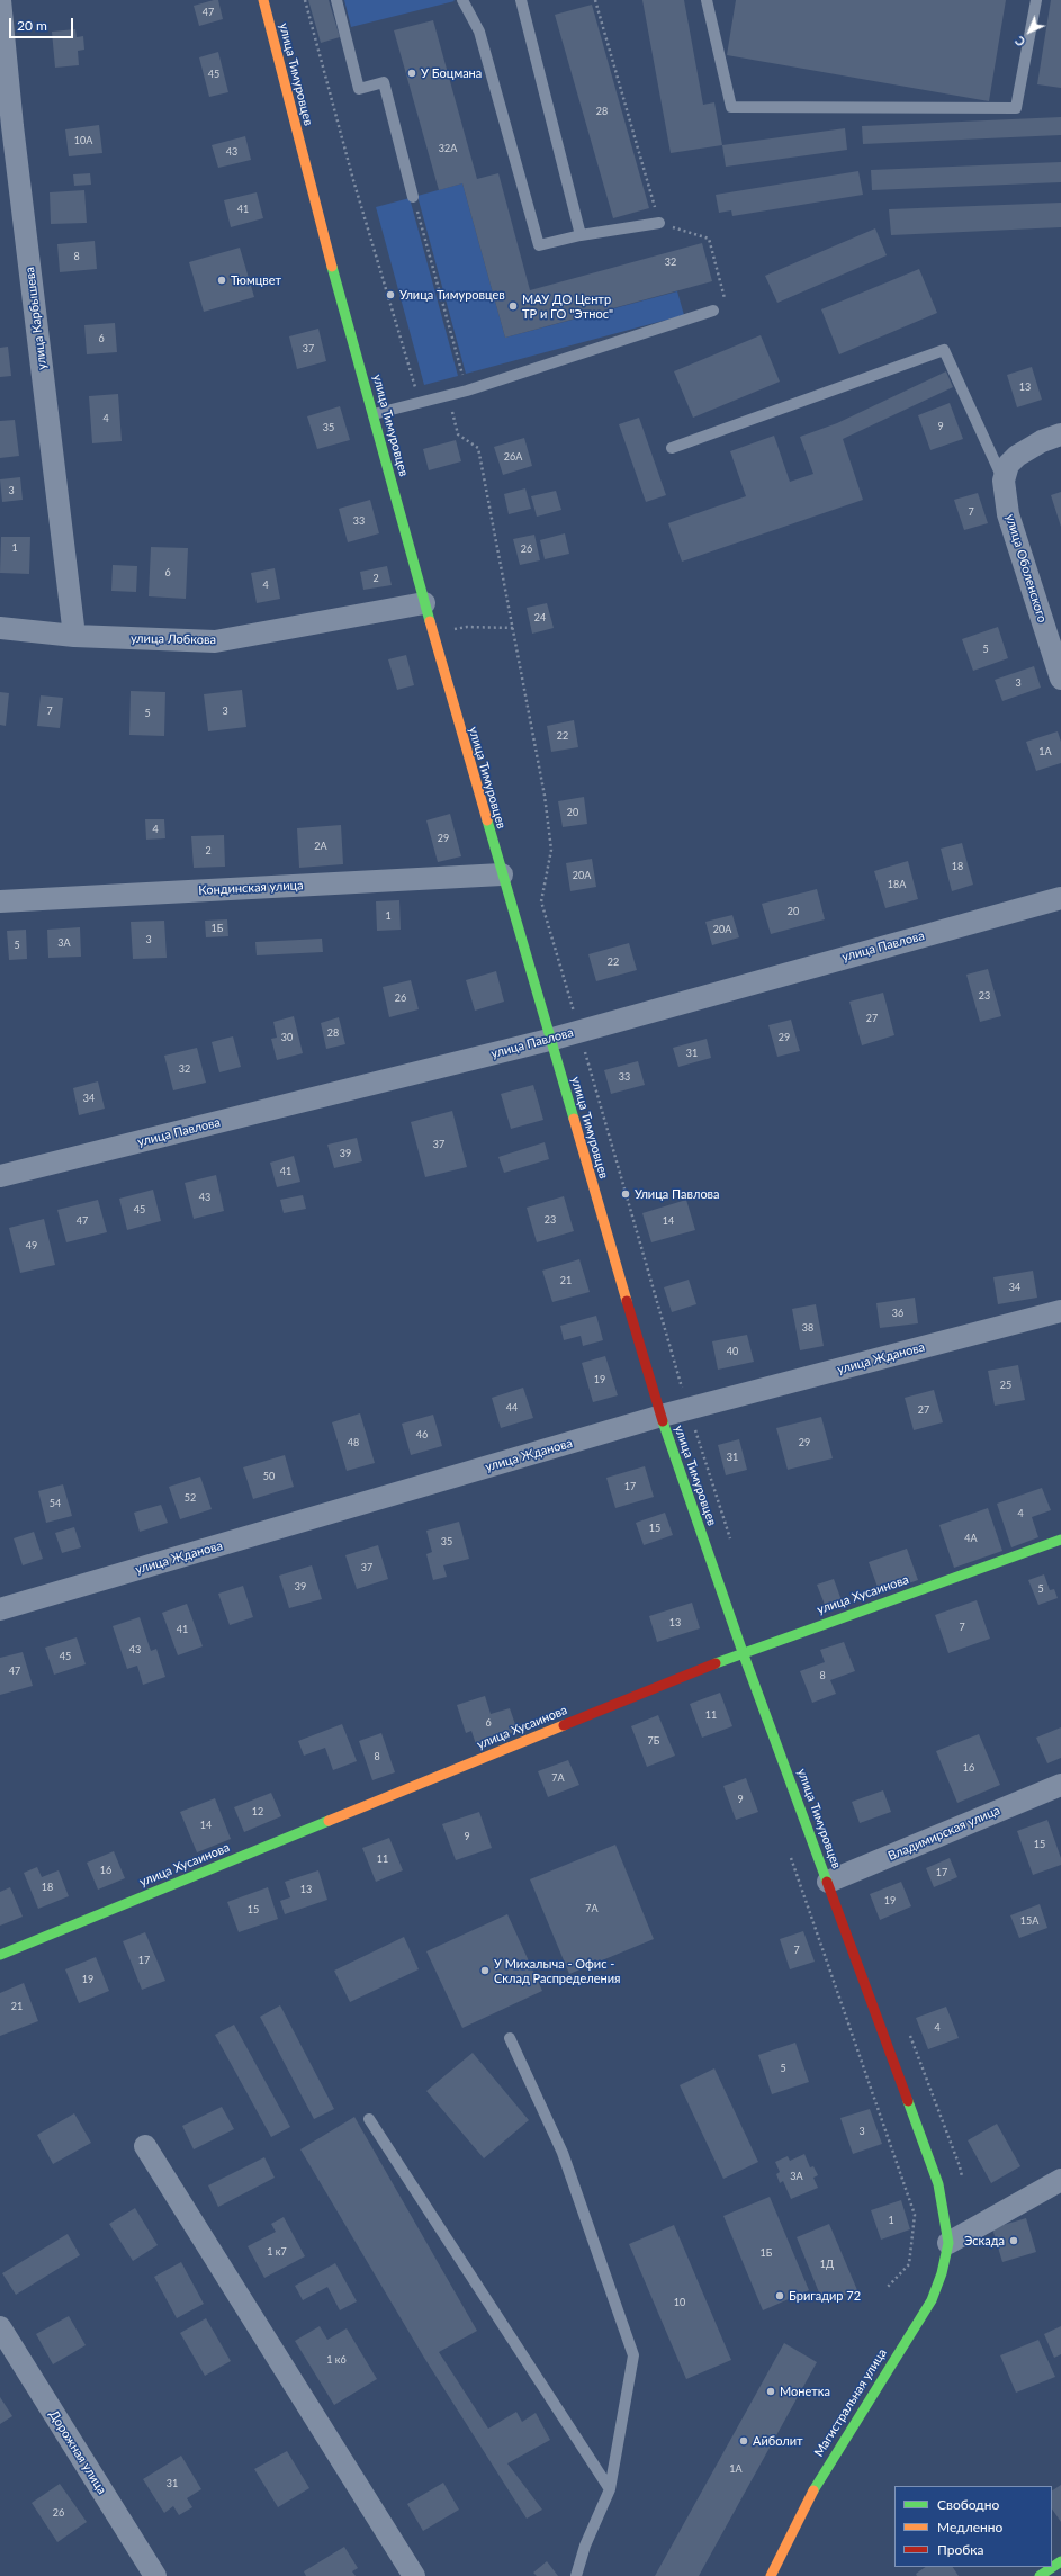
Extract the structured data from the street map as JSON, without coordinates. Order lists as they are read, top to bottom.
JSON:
{
  "streets": {
    "main road": ["улица Тимуровцев", "улица Хусаинова", "Магистральная улица"],
    "street": [
      "улица Карбышева",
      "улица Оболенского",
      "улица Лобкова",
      "Кондинская улица",
      "улица Павлова",
      "улица Жданова",
      "Владимирская улица",
      "Дорожная улица"
    ]
  },
  "crossings": [
    ["улица Тимуровцев", "улица Лобкова"],
    ["улица Тимуровцев", "Кондинская улица"],
    ["улица Тимуровцев", "улица Павлова"],
    ["улица Тимуровцев", "улица Жданова"],
    ["улица Тимуровцев", "улица Хусаинова"],
    ["улица Тимуровцев", "Владимирская улица"],
    ["улица Тимуровцев", "Магистральная улица"],
    ["улица Карбышева", "улица Лобкова"]
  ],
  "places": [
    "У Боцмана",
    "Тюмцвет",
    "Улица Тимуровцев",
    "МАУ ДО Центр ТР и ГО \"Этнос\"",
    "Улица Павлова",
    "У Михалыча - Офис - Склад Распределения",
    "Эскада",
    "Бригадир 72",
    "Монетка",
    "Айболит"
  ],
  "house_numbers": [
    "47",
    "45",
    "28",
    "10А",
    "32А",
    "43",
    "41",
    "8",
    "32",
    "6",
    "37",
    "13",
    "4",
    "9",
    "35",
    "26А",
    "3",
    "7",
    "33",
    "1",
    "26",
    "6",
    "2",
    "4",
    "24",
    "5",
    "3",
    "7",
    "3",
    "5",
    "22",
    "1А",
    "20",
    "4",
    "29",
    "2А",
    "2",
    "18",
    "20А",
    "18А",
    "20",
    "1",
    "1Б",
    "20А",
    "3",
    "3А",
    "5",
    "22",
    "23",
    "26",
    "27",
    "28",
    "30",
    "29",
    "31",
    "32",
    "33",
    "34",
    "37",
    "39",
    "41",
    "43",
    "45",
    "23",
    "47",
    "14",
    "49",
    "21",
    "34",
    "36",
    "38",
    "40",
    "19",
    "25",
    "44",
    "27",
    "46",
    "48",
    "29",
    "31",
    "50",
    "17",
    "52",
    "54",
    "4",
    "15",
    "4А",
    "35",
    "37",
    "39",
    "5",
    "13",
    "7",
    "41",
    "43",
    "45",
    "47",
    "8",
    "11",
    "6",
    "7Б",
    "8",
    "16",
    "7А",
    "9",
    "12",
    "14",
    "9",
    "15",
    "11",
    "16",
    "17",
    "18",
    "13",
    "19",
    "7А",
    "15",
    "15А",
    "7",
    "17",
    "19",
    "21",
    "4",
    "5",
    "3",
    "3А",
    "1",
    "1 к7",
    "1Б",
    "1Д",
    "10",
    "1 к6",
    "1А",
    "31",
    "26"
  ],
  "legend": ["Свободно", "Медленно", "Пробка"],
  "scale_bar": "20 m",
  "north": "bottom left"
}
